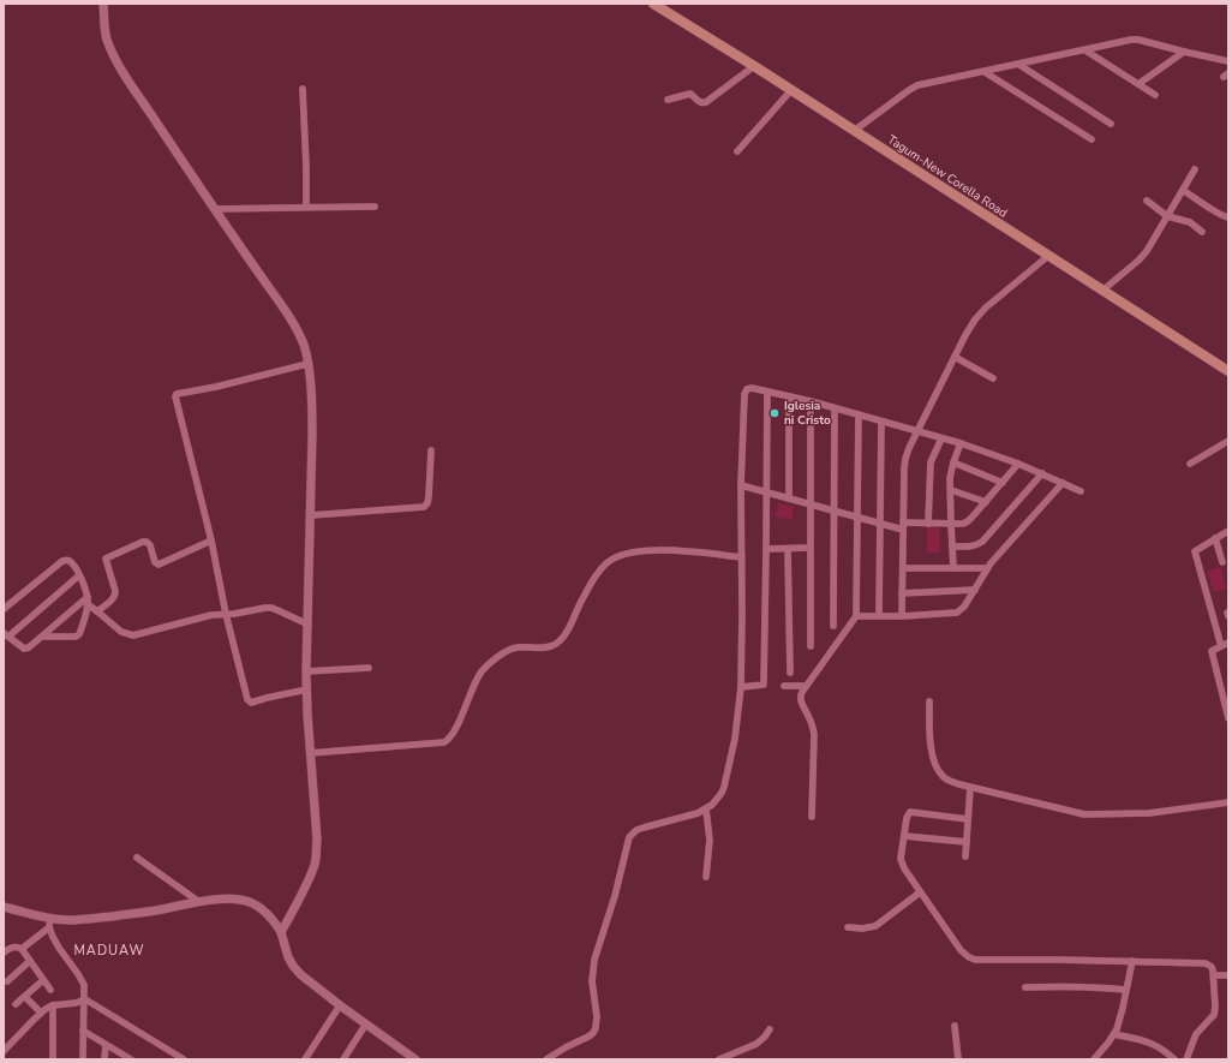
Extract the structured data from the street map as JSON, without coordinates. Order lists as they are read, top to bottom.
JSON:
{
  "streets": {
    "main road": ["Tagum-New Corella Road"]
  },
  "districts": ["MADUAW"],
  "places": ["Iglesia ni Cristo"]
}
